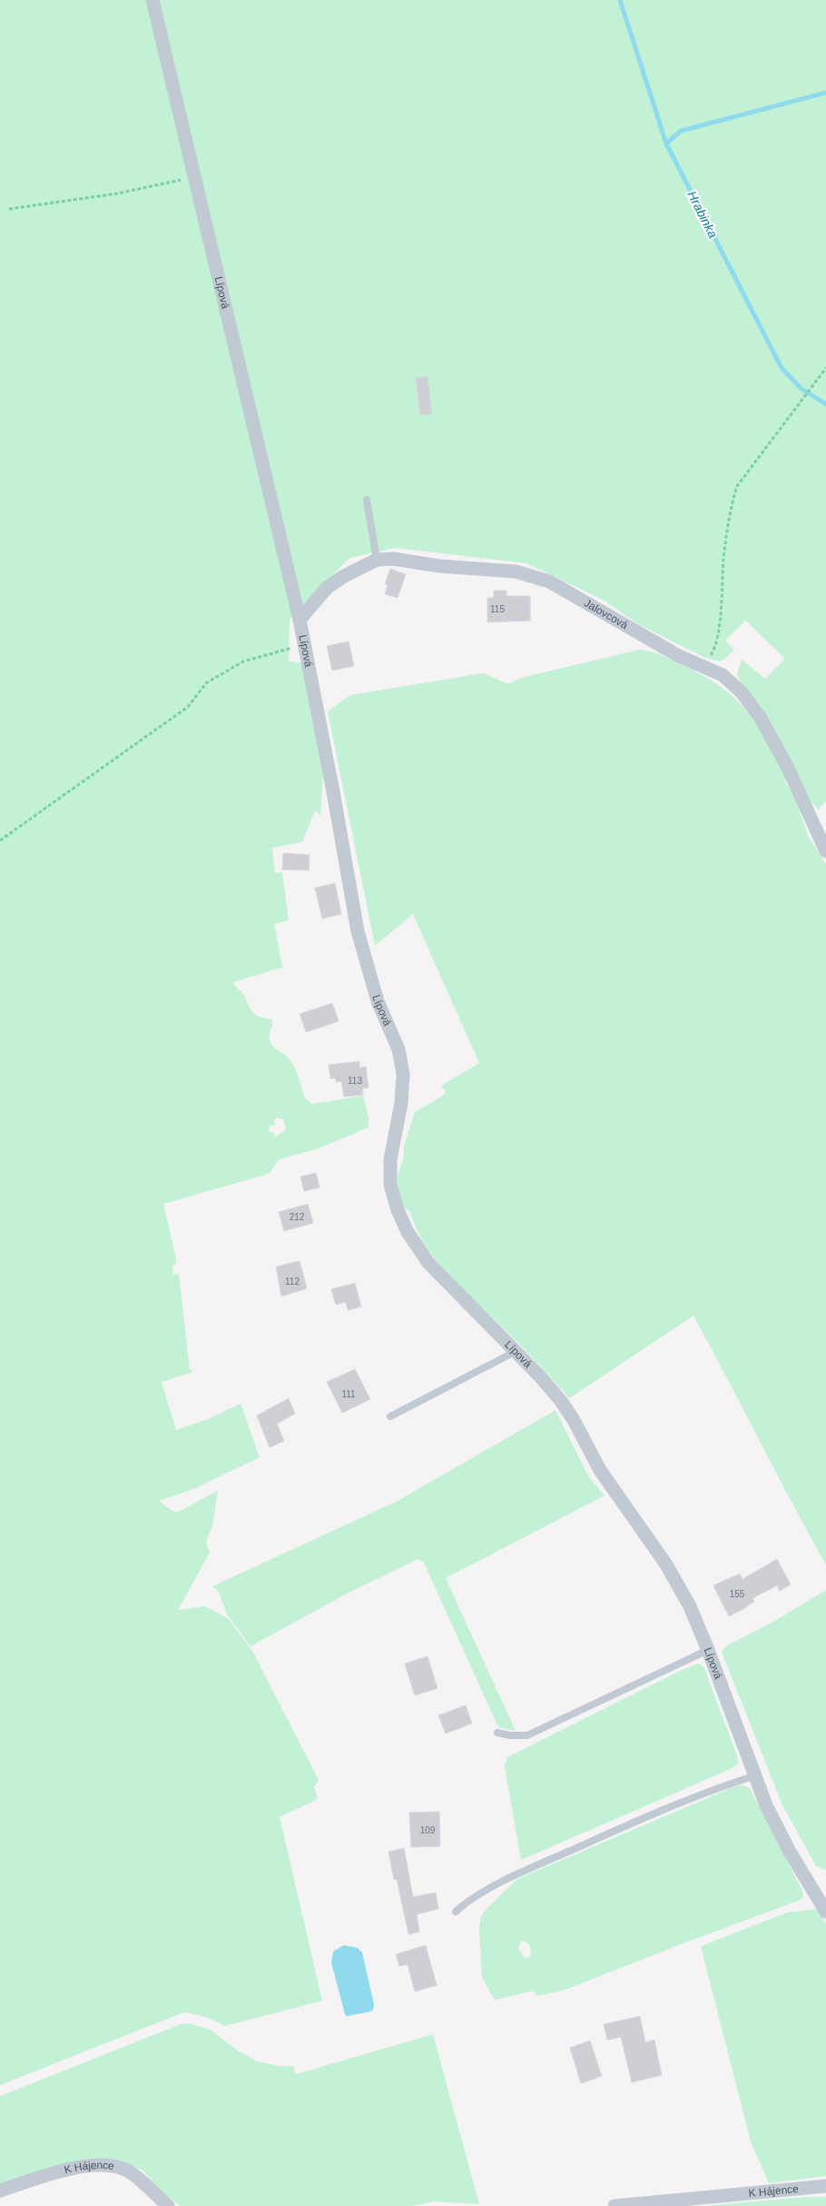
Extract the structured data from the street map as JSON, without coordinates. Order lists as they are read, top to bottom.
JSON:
{
  "streets": {
    "street": ["Lípová", "Jalovcová", "K Hájence"]
  },
  "crossings": [
    ["Lípová", "Jalovcová"]
  ],
  "water": ["Hrabinka"],
  "house_numbers": [
    "115",
    "113",
    "212",
    "112",
    "111",
    "155",
    "109"
  ]
}
